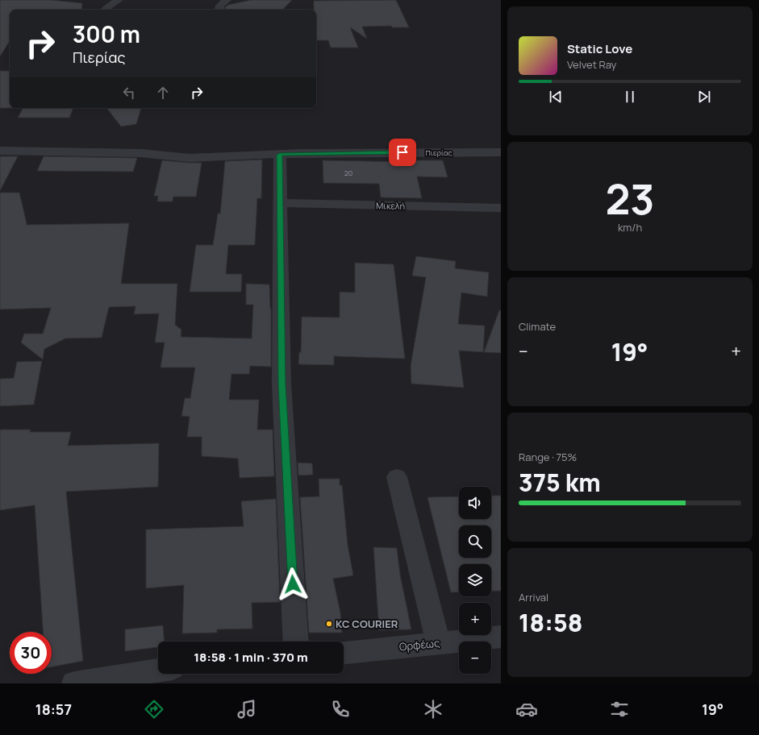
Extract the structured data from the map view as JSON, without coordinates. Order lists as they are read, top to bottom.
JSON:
{
  "streets": {
    "street": ["Πιερίας", "Μικελή", "Ορφέως"]
  },
  "places": ["KC COURIER"],
  "house_numbers": ["20"],
  "page": {
    "turn": ["300 m", "Πιερίας"],
    "song": ["Static Love", "Velvet Ray"],
    "tile": [
      ["23", "km/h"],
      "Climate",
      ["Range · 75%", "375 km"],
      ["Arrival", "18:58"]
    ],
    "heat": ["−", "19°", "+"],
    "map_buttons": ["+", "−"],
    "limit": "30",
    "trip": "18:58 · 1 min · 370 m",
    "tabs": ["18:57", "19°"]
  }
}
